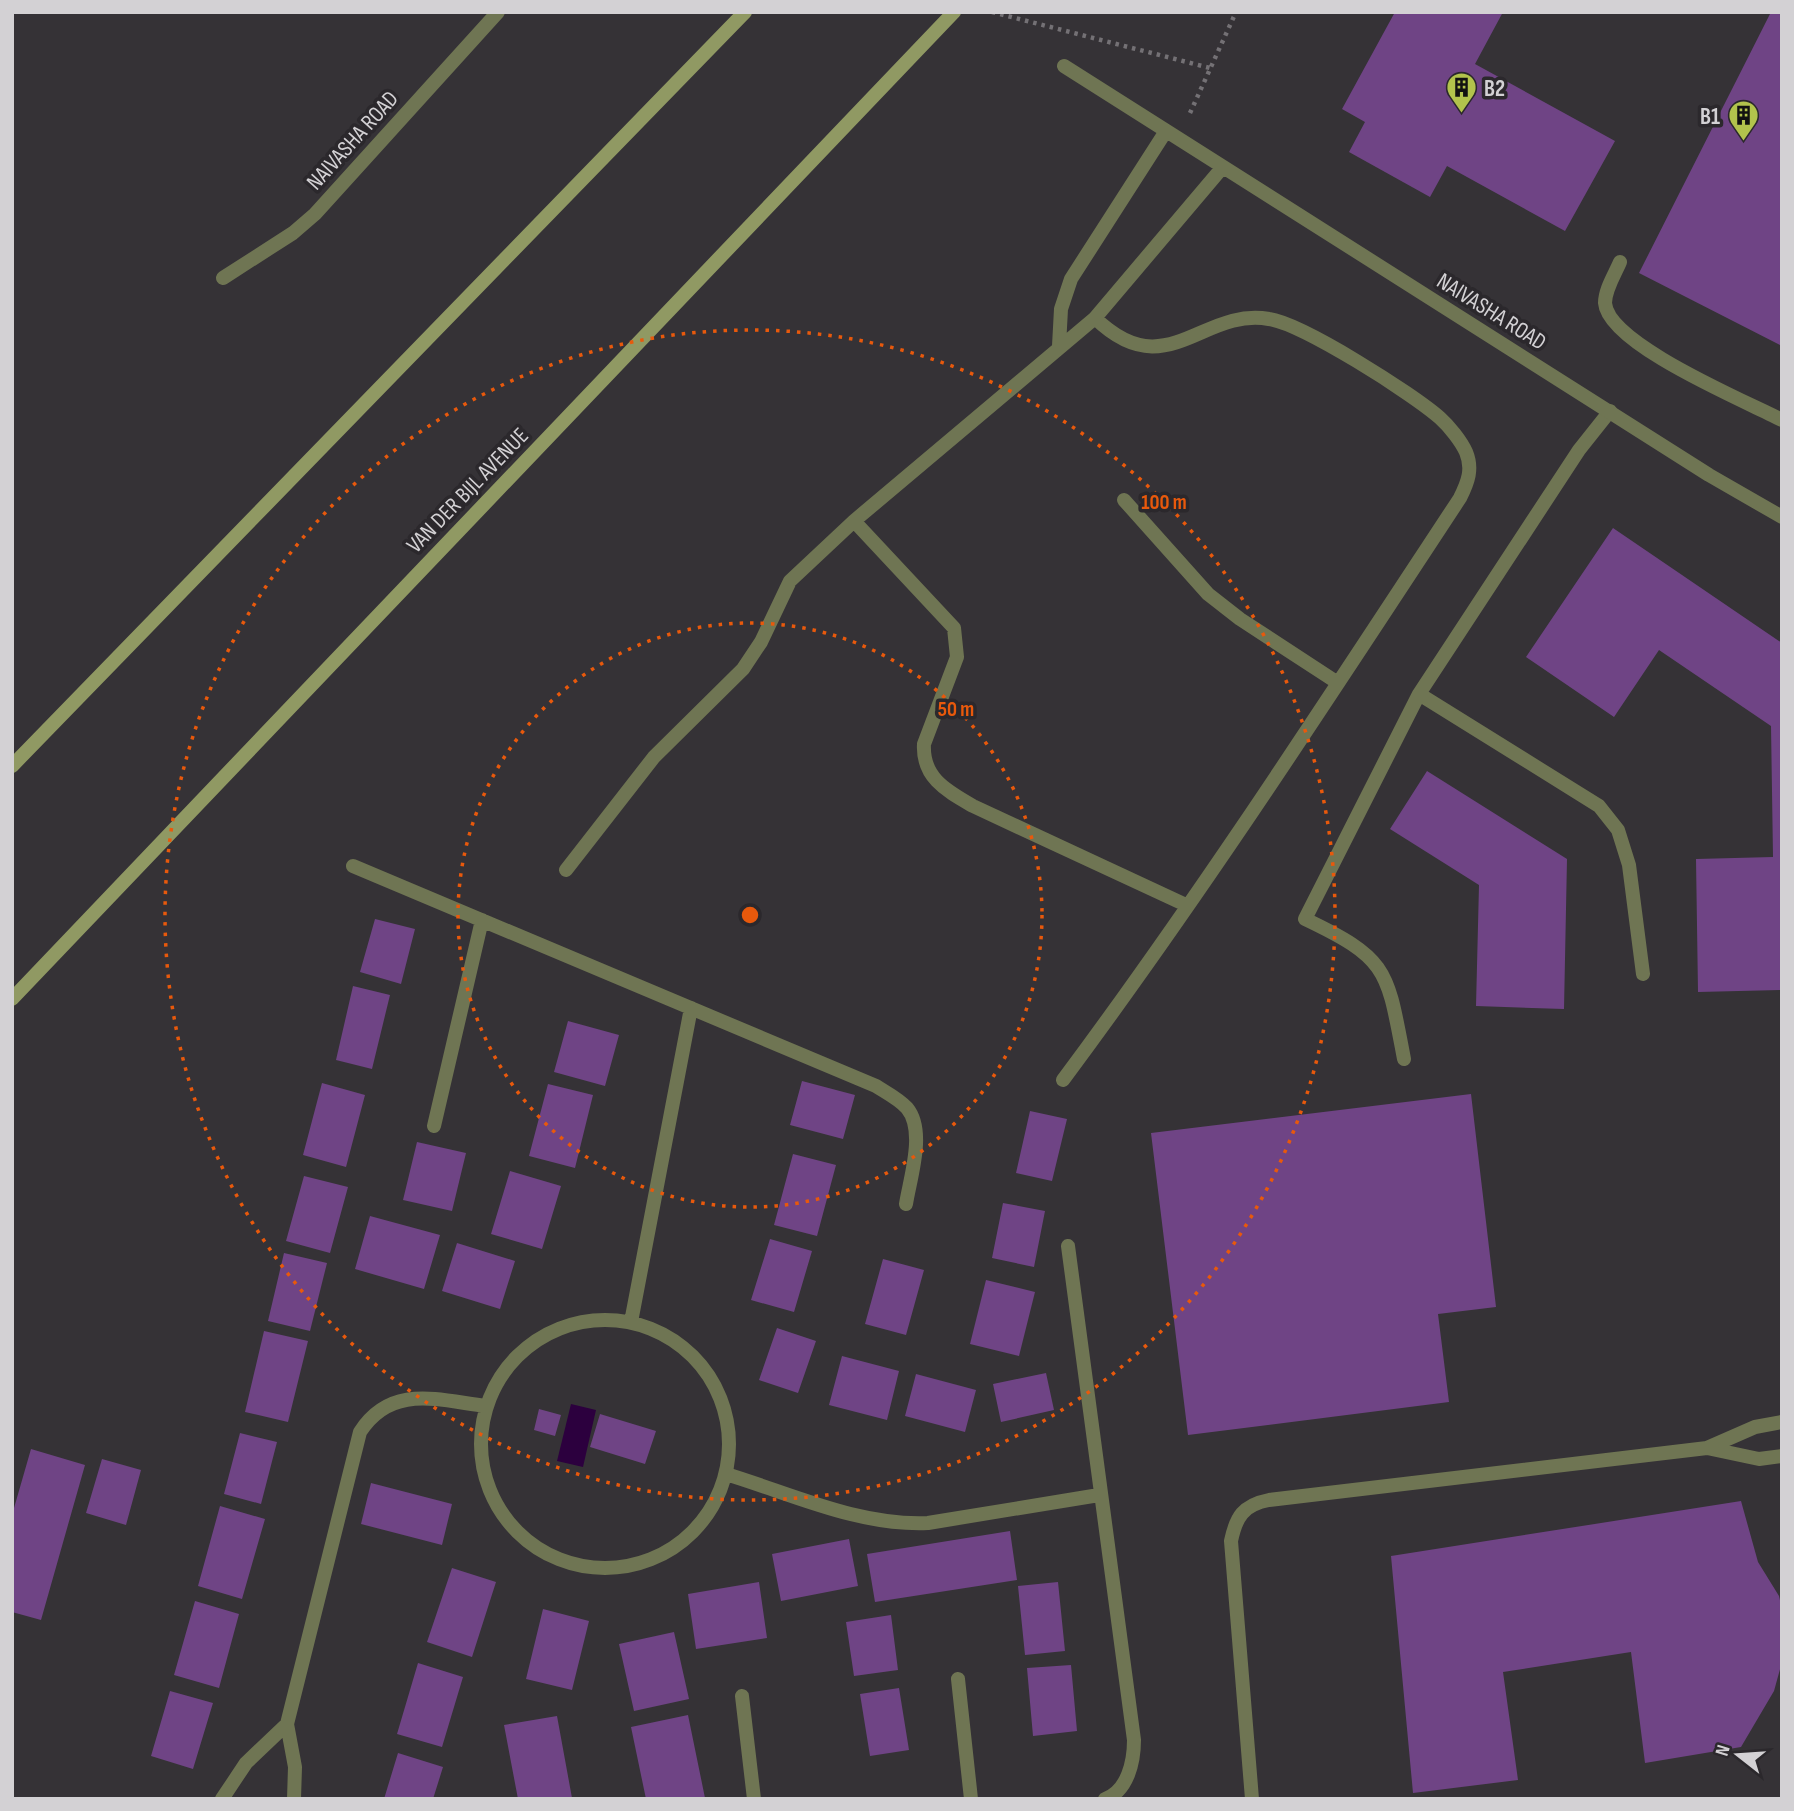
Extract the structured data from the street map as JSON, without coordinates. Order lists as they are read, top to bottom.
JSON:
{
  "streets": {
    "main road": ["VAN DER BIJL AVENUE"],
    "street": ["NAIVASHA ROAD"]
  },
  "places": {
    "building": ["B2", "B1"]
  },
  "north": "left",
  "rings": ["100 m", "50 m"]
}
